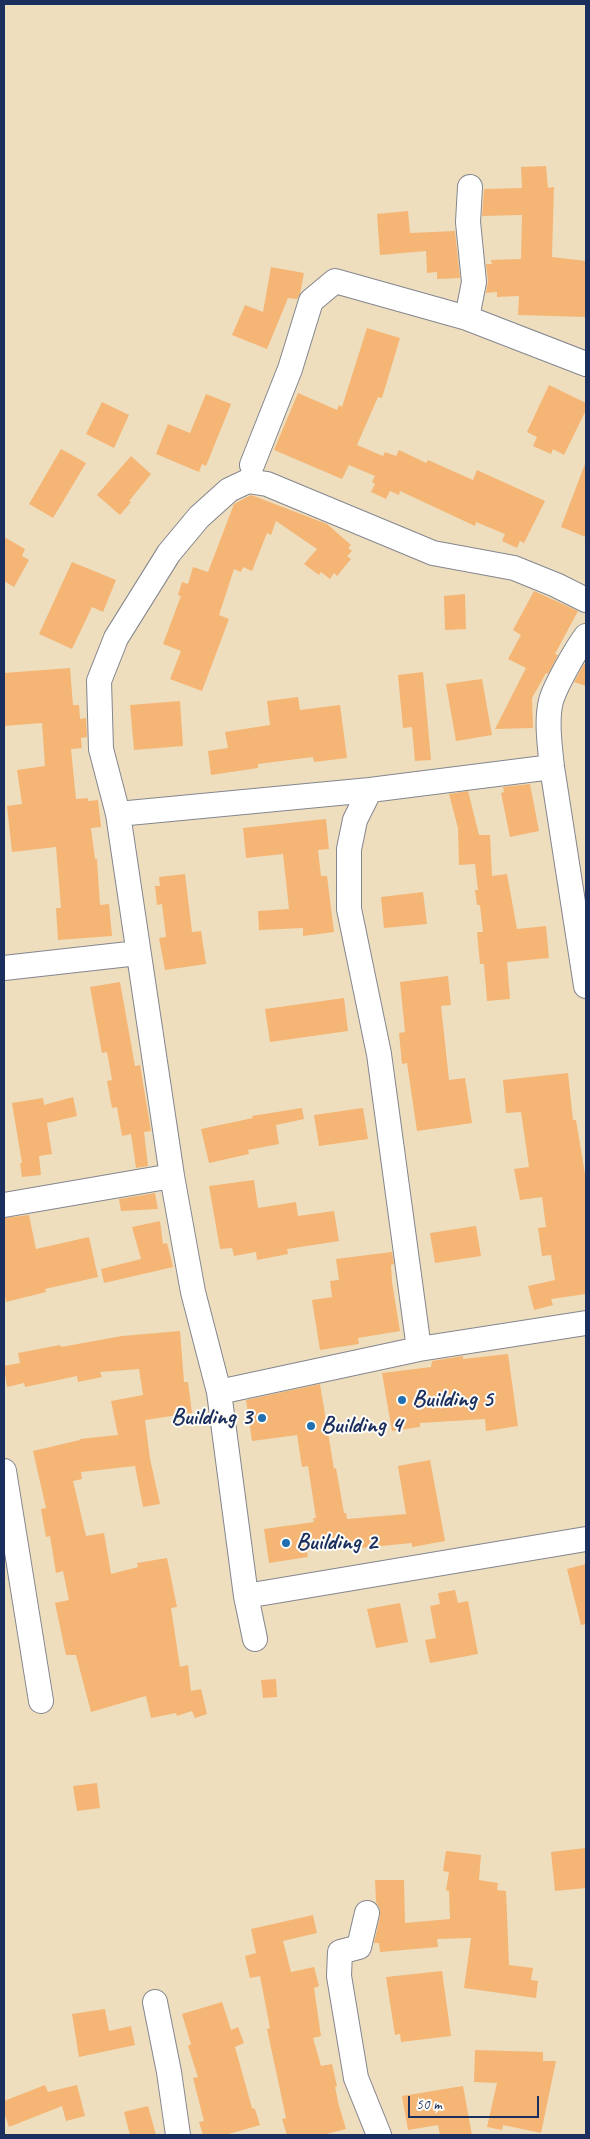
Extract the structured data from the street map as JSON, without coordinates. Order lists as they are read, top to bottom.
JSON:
{
  "places": [
    "Building 5",
    "Building 3",
    "Building 4",
    "Building 2"
  ],
  "scale_bar": "50 m"
}
